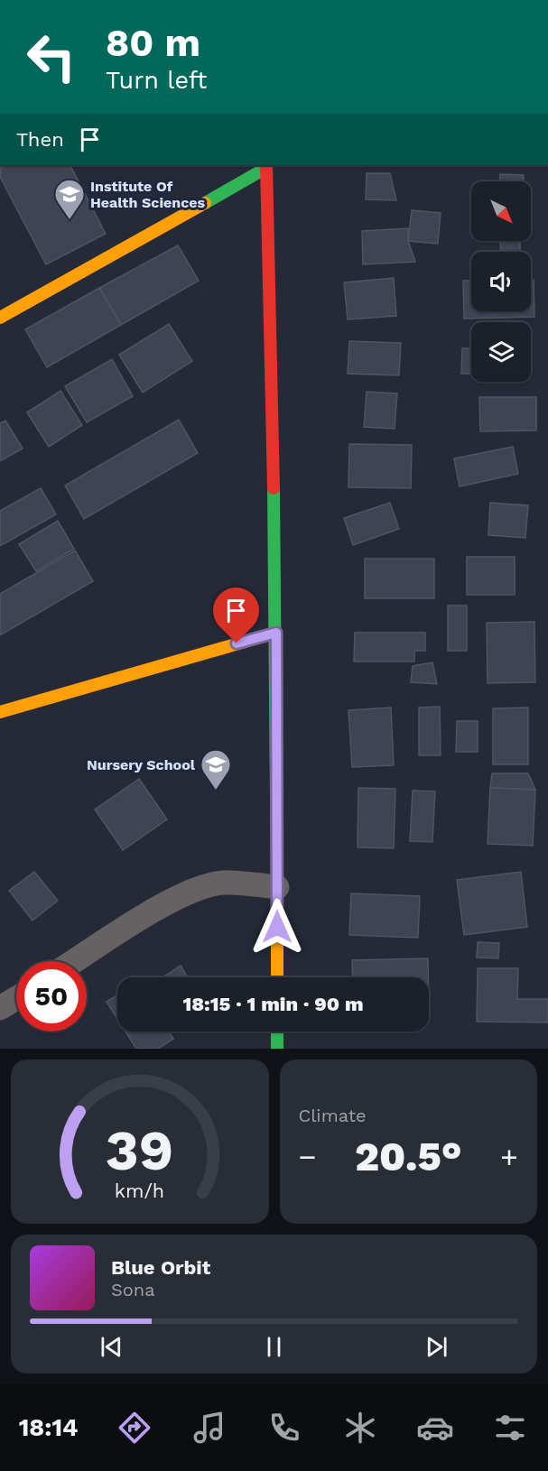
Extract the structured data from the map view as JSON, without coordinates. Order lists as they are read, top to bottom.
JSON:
{
  "places": {
    "school or university": ["Institute Of Health Sciences", "Nursery School"]
  },
  "north": "bottom right",
  "page": {
    "turn": ["80 m", "Turn left"],
    "then": "Then",
    "limit": "50",
    "trip": "18:15 · 1 min · 90 m",
    "tile": "Climate",
    "heat": ["−", "20.5°", "+"],
    "song": ["Blue Orbit", "Sona"],
    "tabs": "18:14",
    "gauge": ["39", "km/h"]
  }
}
